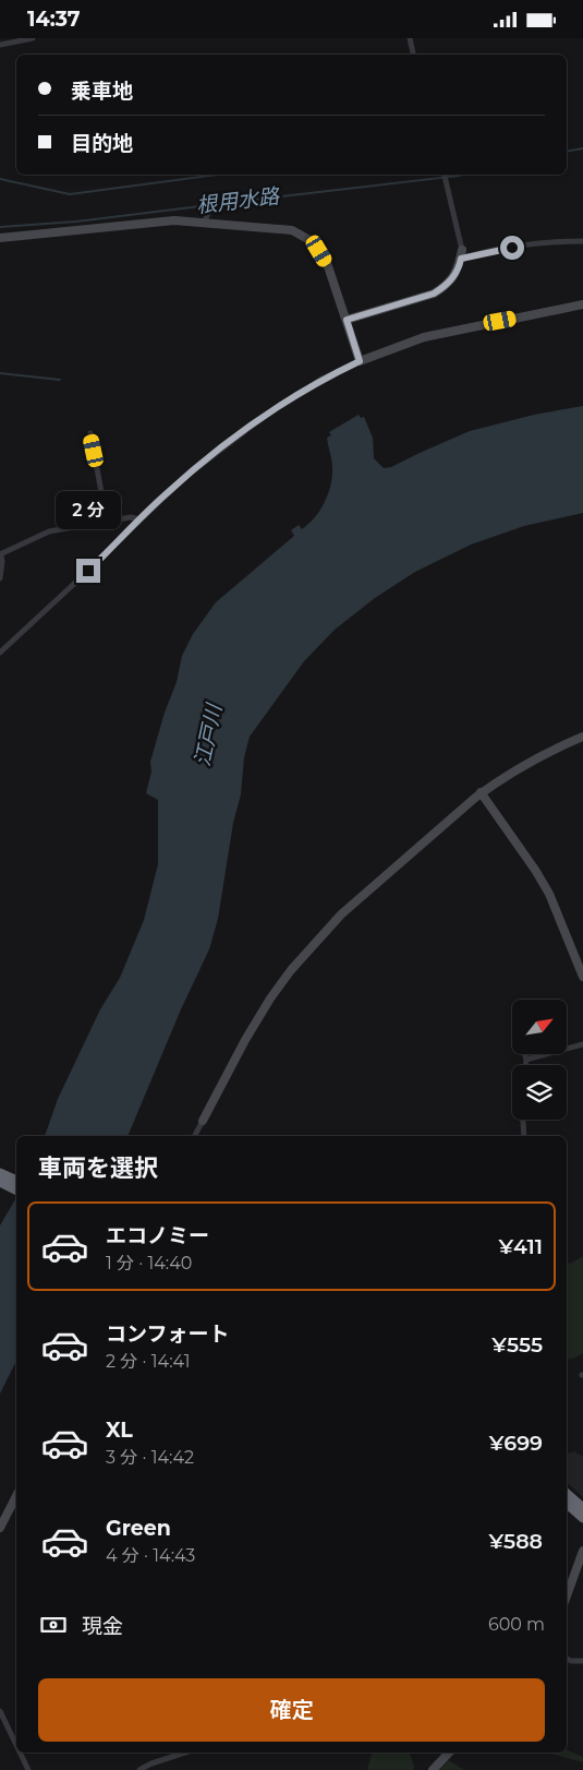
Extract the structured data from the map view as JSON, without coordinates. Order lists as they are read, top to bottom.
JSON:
{
  "water": ["根用水路", "江戸川"],
  "north": "top right",
  "page": {
    "status": "14:37",
    "banner": ["乗車地", "目的地"],
    "bubble": "2 分",
    "heading": "車両を選択",
    "list": [
      {
        "name": "エコノミー",
        "note": "1 分 · 14:40",
        "value": "¥411"
      },
      {
        "name": "コンフォート",
        "note": "2 分 · 14:41",
        "value": "¥555"
      },
      {
        "name": "XL",
        "note": "3 分 · 14:42",
        "value": "¥699"
      },
      {
        "name": "Green",
        "note": "4 分 · 14:43",
        "value": "¥588"
      }
    ],
    "pay": ["現金", "600 m"],
    "buttons": "確定"
  }
}
